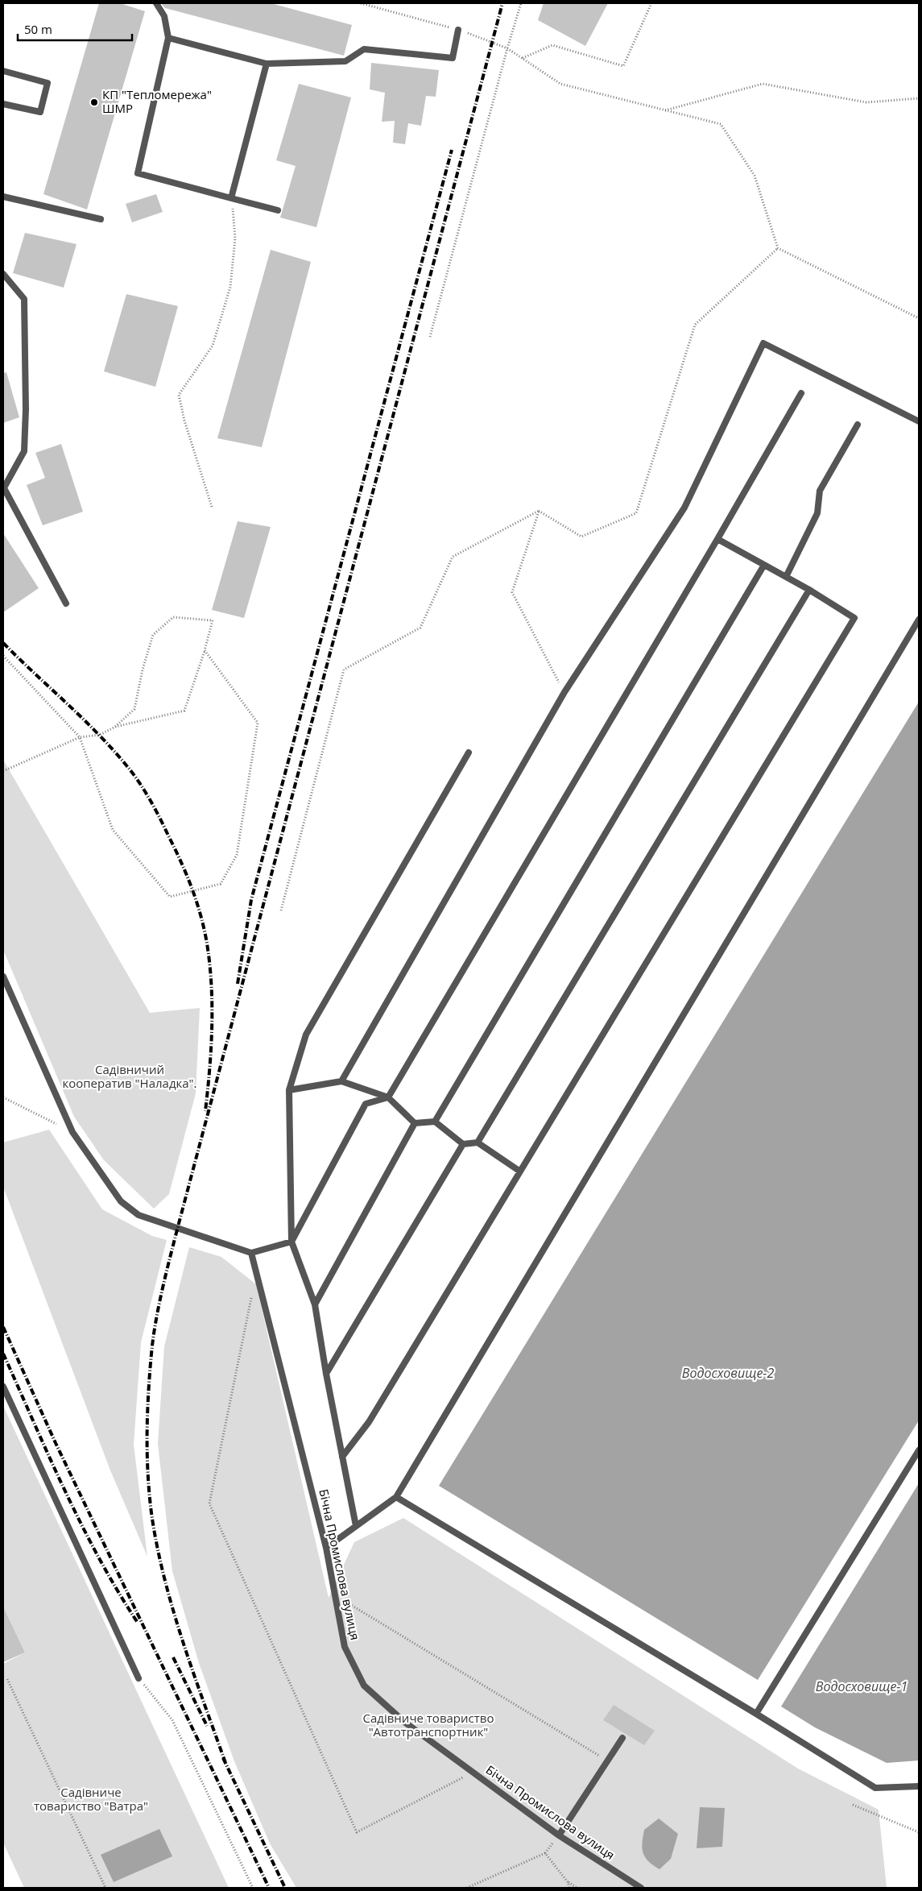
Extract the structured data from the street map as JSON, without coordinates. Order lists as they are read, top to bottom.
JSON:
{
  "streets": {
    "lane": ["Бічна Промислова вулиця"]
  },
  "water": ["Водосховище-2", "Водосховище-1"],
  "parks": ["Садівничий кооператив \"Наладка\".", "Садівниче товариство \"Автотранспортник\"", "Садівниче товариство \"Ватра\""],
  "places": ["КП \"Тепломережа\" ШМР"],
  "scale_bar": "50 m"
}
